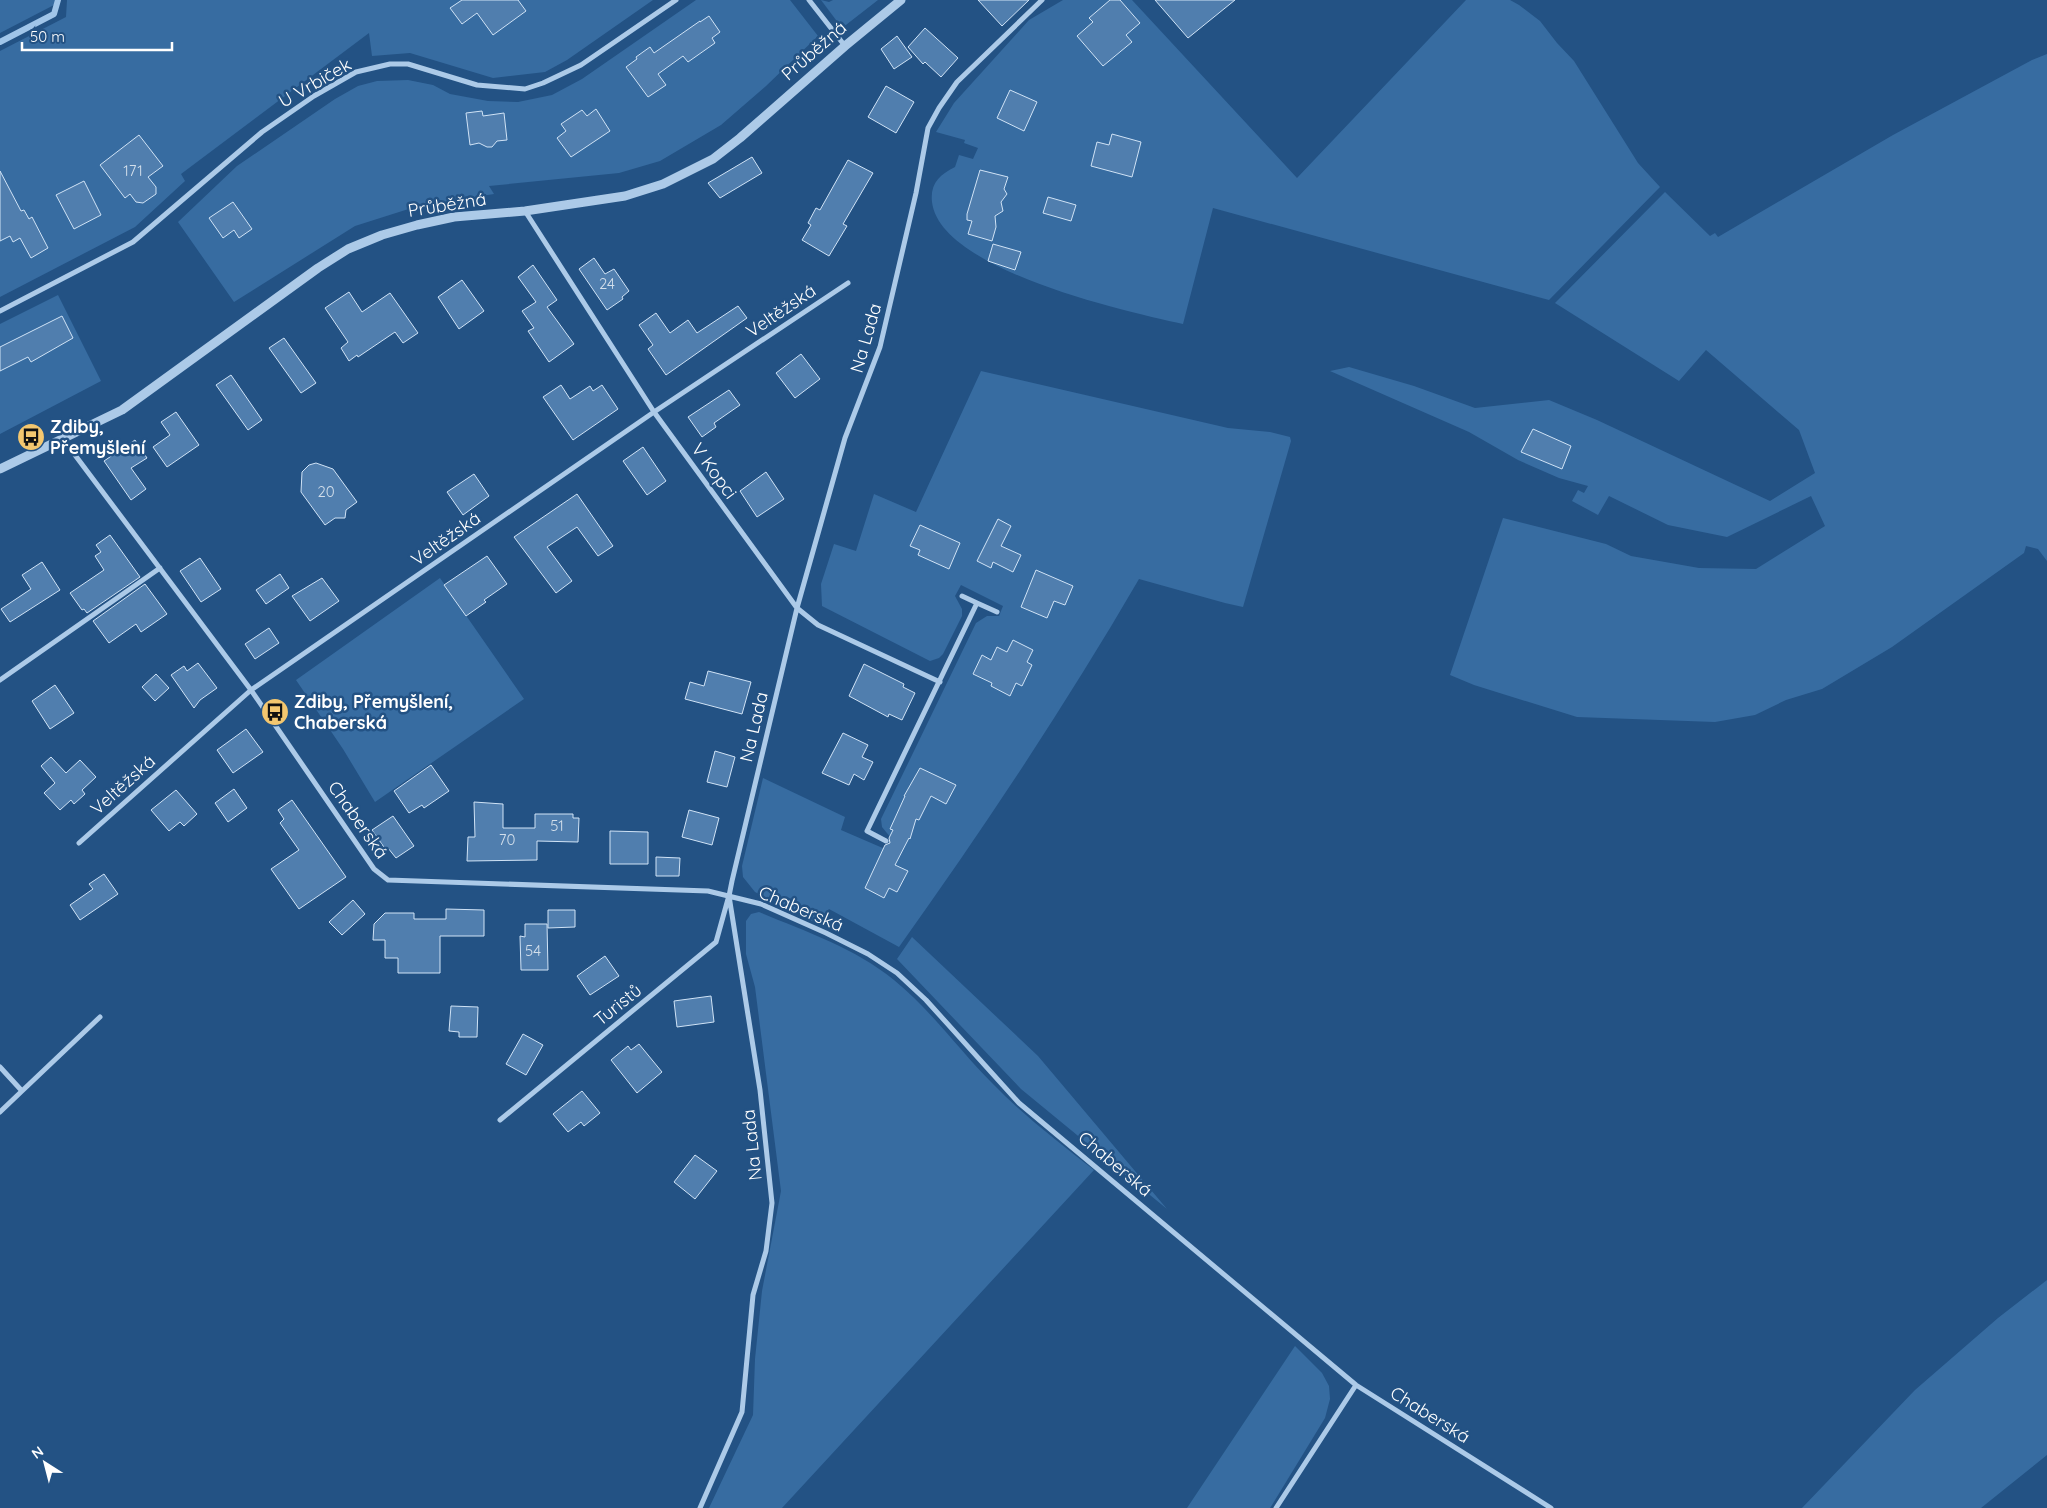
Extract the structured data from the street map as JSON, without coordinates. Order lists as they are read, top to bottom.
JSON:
{
  "streets": {
    "street": [
      "Průběžná",
      "U Vrbiček",
      "Veltěžská",
      "Na Lada",
      "V Kopci",
      "Chaberská",
      "Turistů"
    ]
  },
  "crossings": [
    ["Průběžná", "V Kopci"],
    ["Průběžná", "Chaberská"],
    ["Veltěžská", "V Kopci"],
    ["Veltěžská", "Chaberská"],
    ["Na Lada", "V Kopci"],
    ["Na Lada", "Chaberská"],
    ["Na Lada", "Turistů"],
    ["Chaberská", "Turistů"]
  ],
  "places": {
    "bus stop": ["Zdiby, Přemyšlení", "Zdiby, Přemyšlení, Chaberská"]
  },
  "house_numbers": [
    "171",
    "24",
    "20",
    "51",
    "70",
    "54"
  ],
  "scale_bar": "50 m",
  "north": "top left"
}
